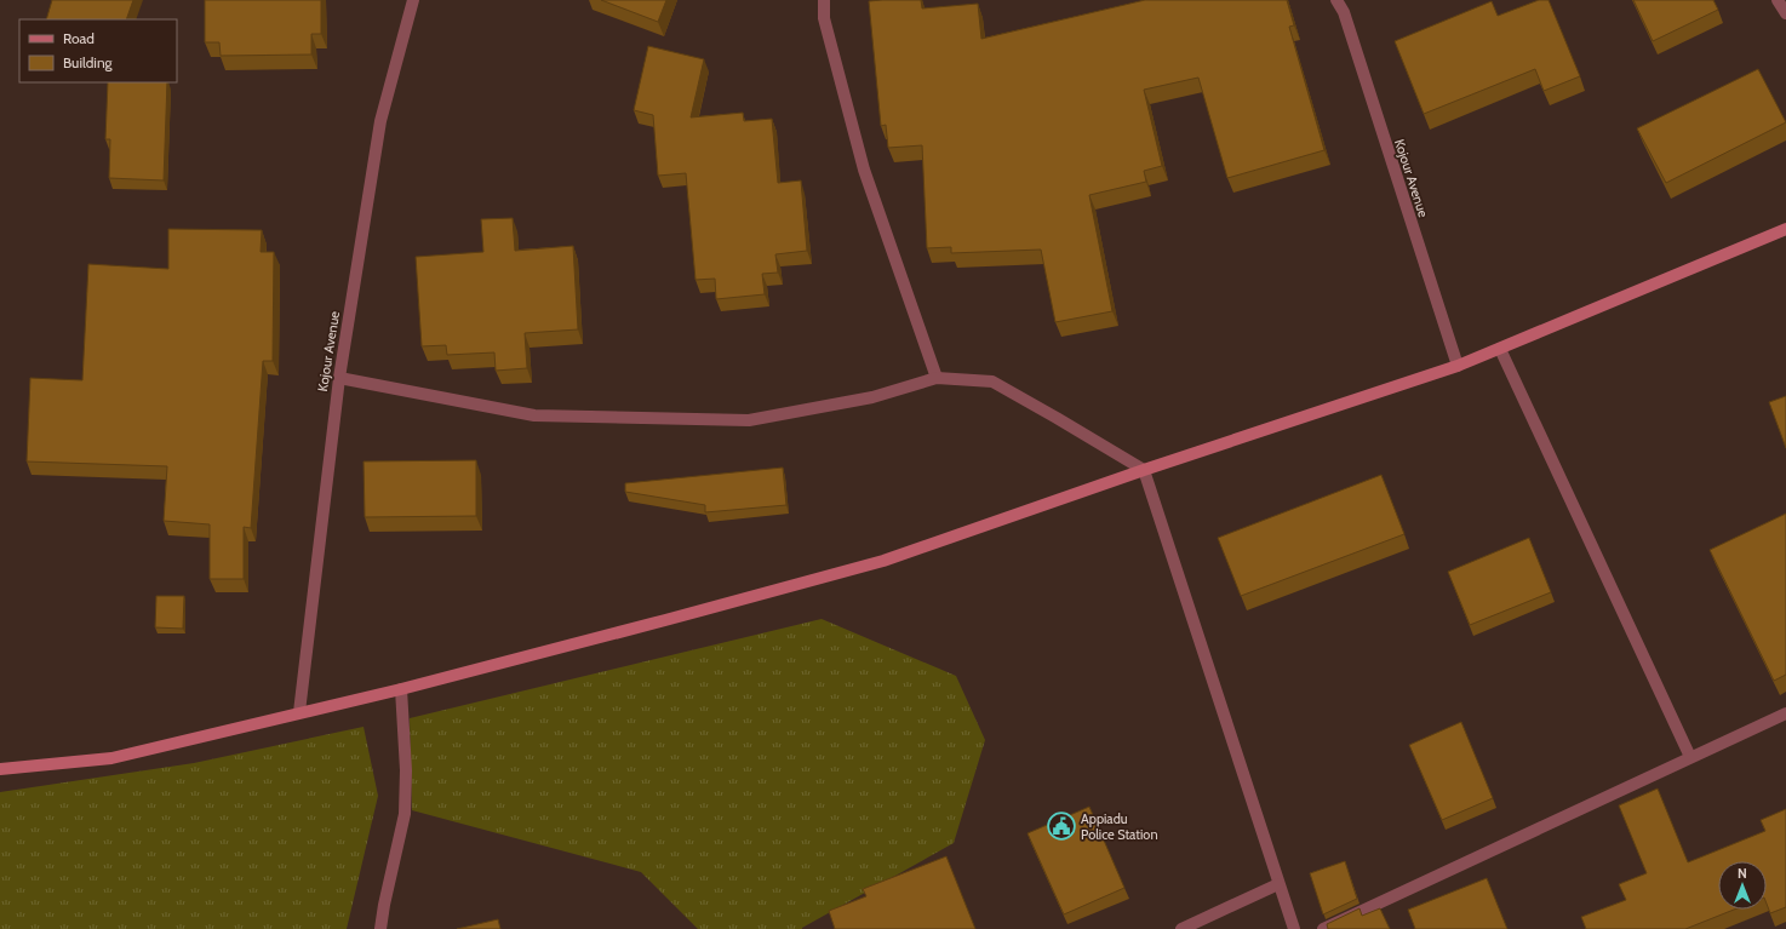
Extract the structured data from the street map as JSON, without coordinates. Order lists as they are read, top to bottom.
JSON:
{
  "streets": {
    "street": ["Kojour Avenue"]
  },
  "places": {
    "public building": ["Appiadu Police Station"]
  },
  "legend": ["Road", "Building"],
  "north": "top"
}
